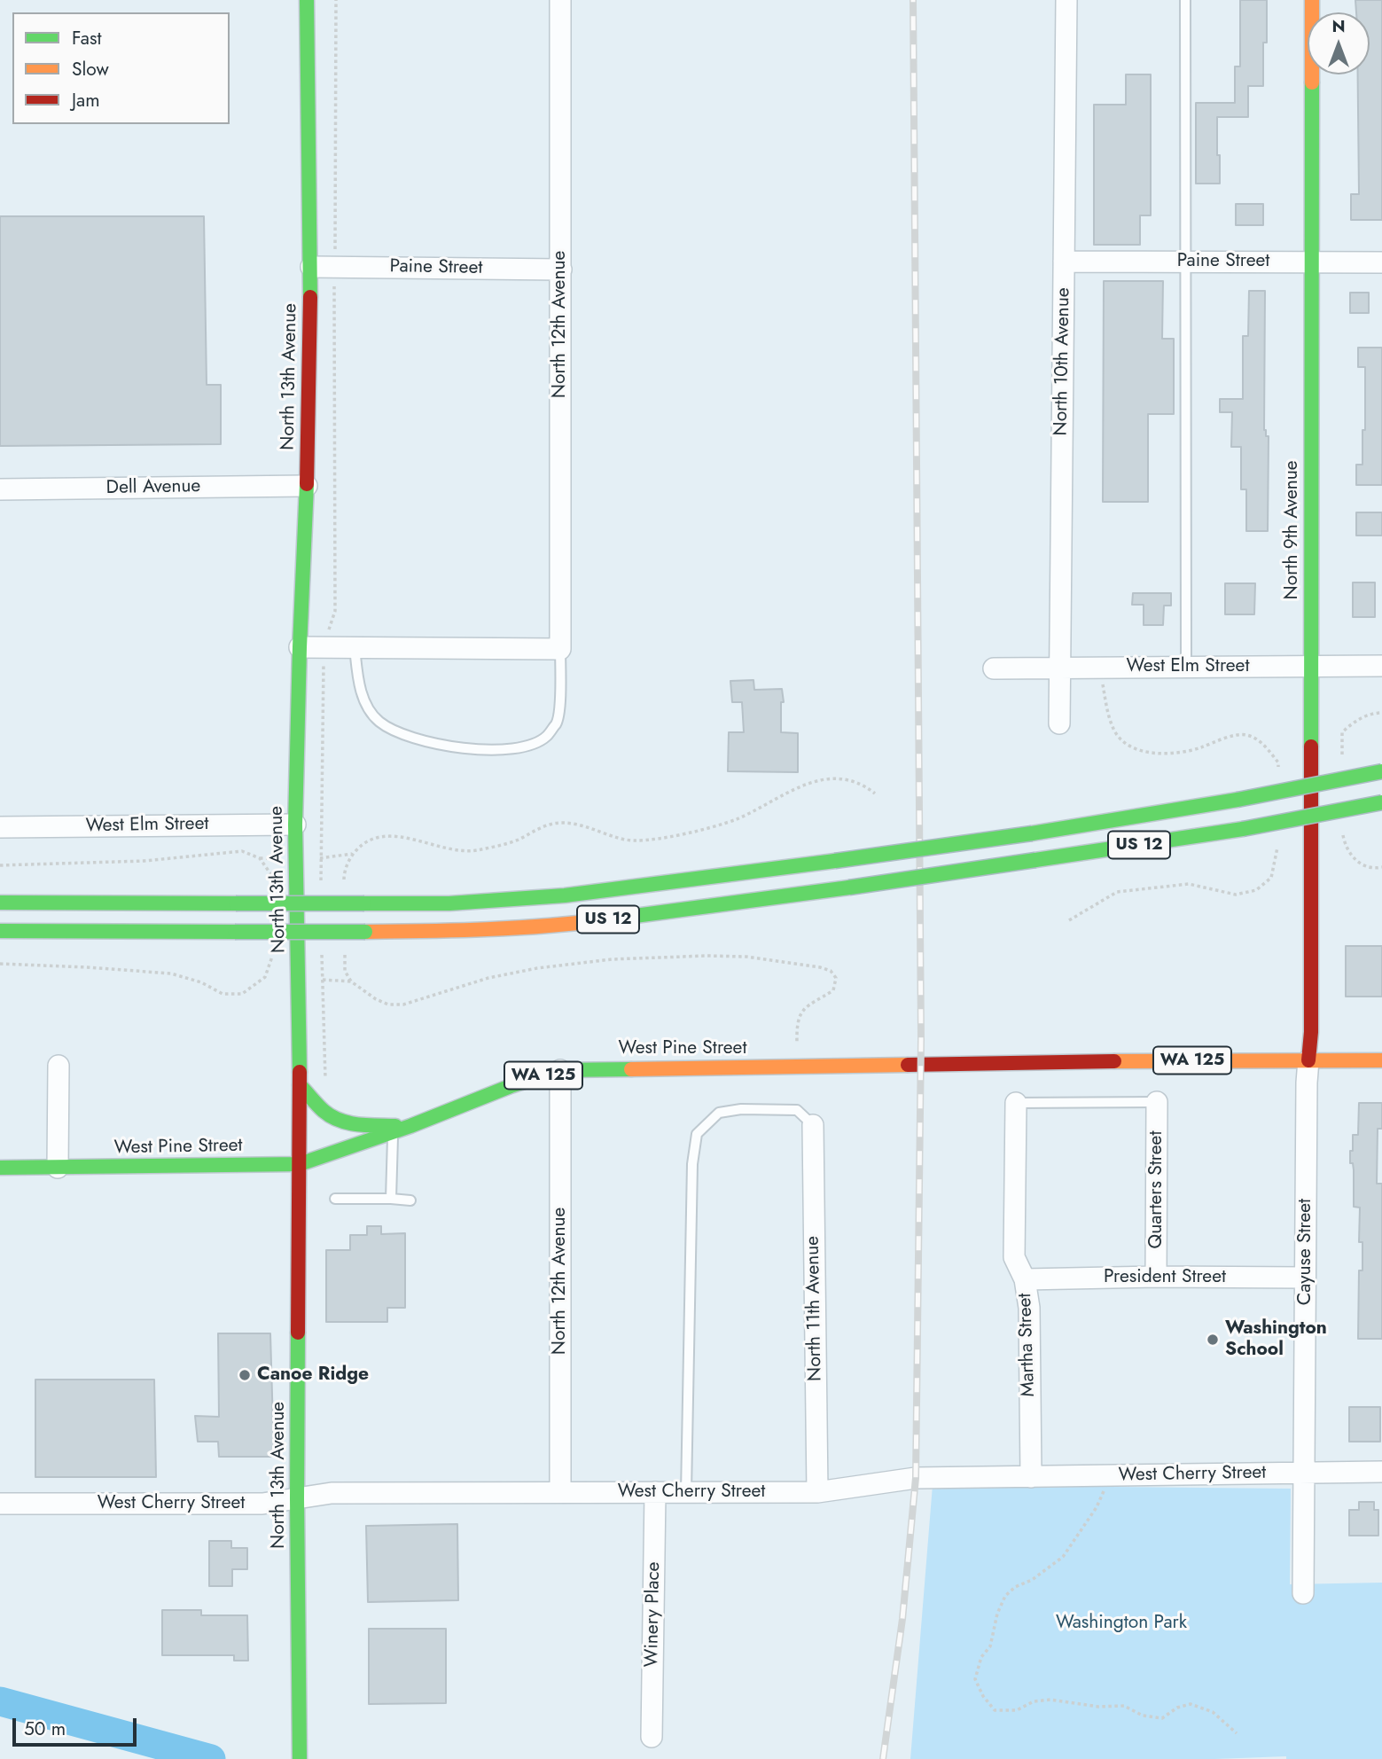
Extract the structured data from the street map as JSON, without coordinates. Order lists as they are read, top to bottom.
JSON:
{
  "streets": {
    "main road": [
      "North 13th Avenue",
      "North 9th Avenue",
      "US 12",
      "West Pine Street",
      "WA 125"
    ],
    "street": [
      "Paine Street",
      "North 12th Avenue",
      "North 10th Avenue",
      "Dell Avenue",
      "West Elm Street",
      "Quarters Street",
      "Cayuse Street",
      "President Street",
      "North 11th Avenue",
      "Martha Street",
      "West Cherry Street",
      "Winery Place"
    ]
  },
  "crossings": [
    ["Paine Street", "North 12th Avenue"],
    ["Paine Street", "North 10th Avenue"],
    ["Paine Street", "North 13th Avenue"],
    ["Paine Street", "North 9th Avenue"],
    ["North 12th Avenue", "West Pine Street"],
    ["North 12th Avenue", "West Cherry Street"],
    ["North 10th Avenue", "West Elm Street"],
    ["North 13th Avenue", "Dell Avenue"],
    ["North 13th Avenue", "West Elm Street"],
    ["North 13th Avenue", "West Pine Street"],
    ["North 13th Avenue", "WA 125"],
    ["North 13th Avenue", "West Cherry Street"],
    ["North 9th Avenue", "West Elm Street"],
    ["North 9th Avenue", "West Pine Street"],
    ["North 9th Avenue", "Cayuse Street"],
    ["West Pine Street", "WA 125"],
    ["West Pine Street", "Cayuse Street"],
    ["Quarters Street", "President Street"],
    ["Cayuse Street", "President Street"],
    ["Cayuse Street", "West Cherry Street"],
    ["President Street", "Martha Street"],
    ["North 11th Avenue", "West Cherry Street"],
    ["Martha Street", "West Cherry Street"],
    ["West Cherry Street", "Winery Place"]
  ],
  "parks": ["Washington Park"],
  "places": ["Washington School", "Canoe Ridge"],
  "legend": ["Fast", "Slow", "Jam"],
  "scale_bar": "50 m",
  "north": "top"
}
